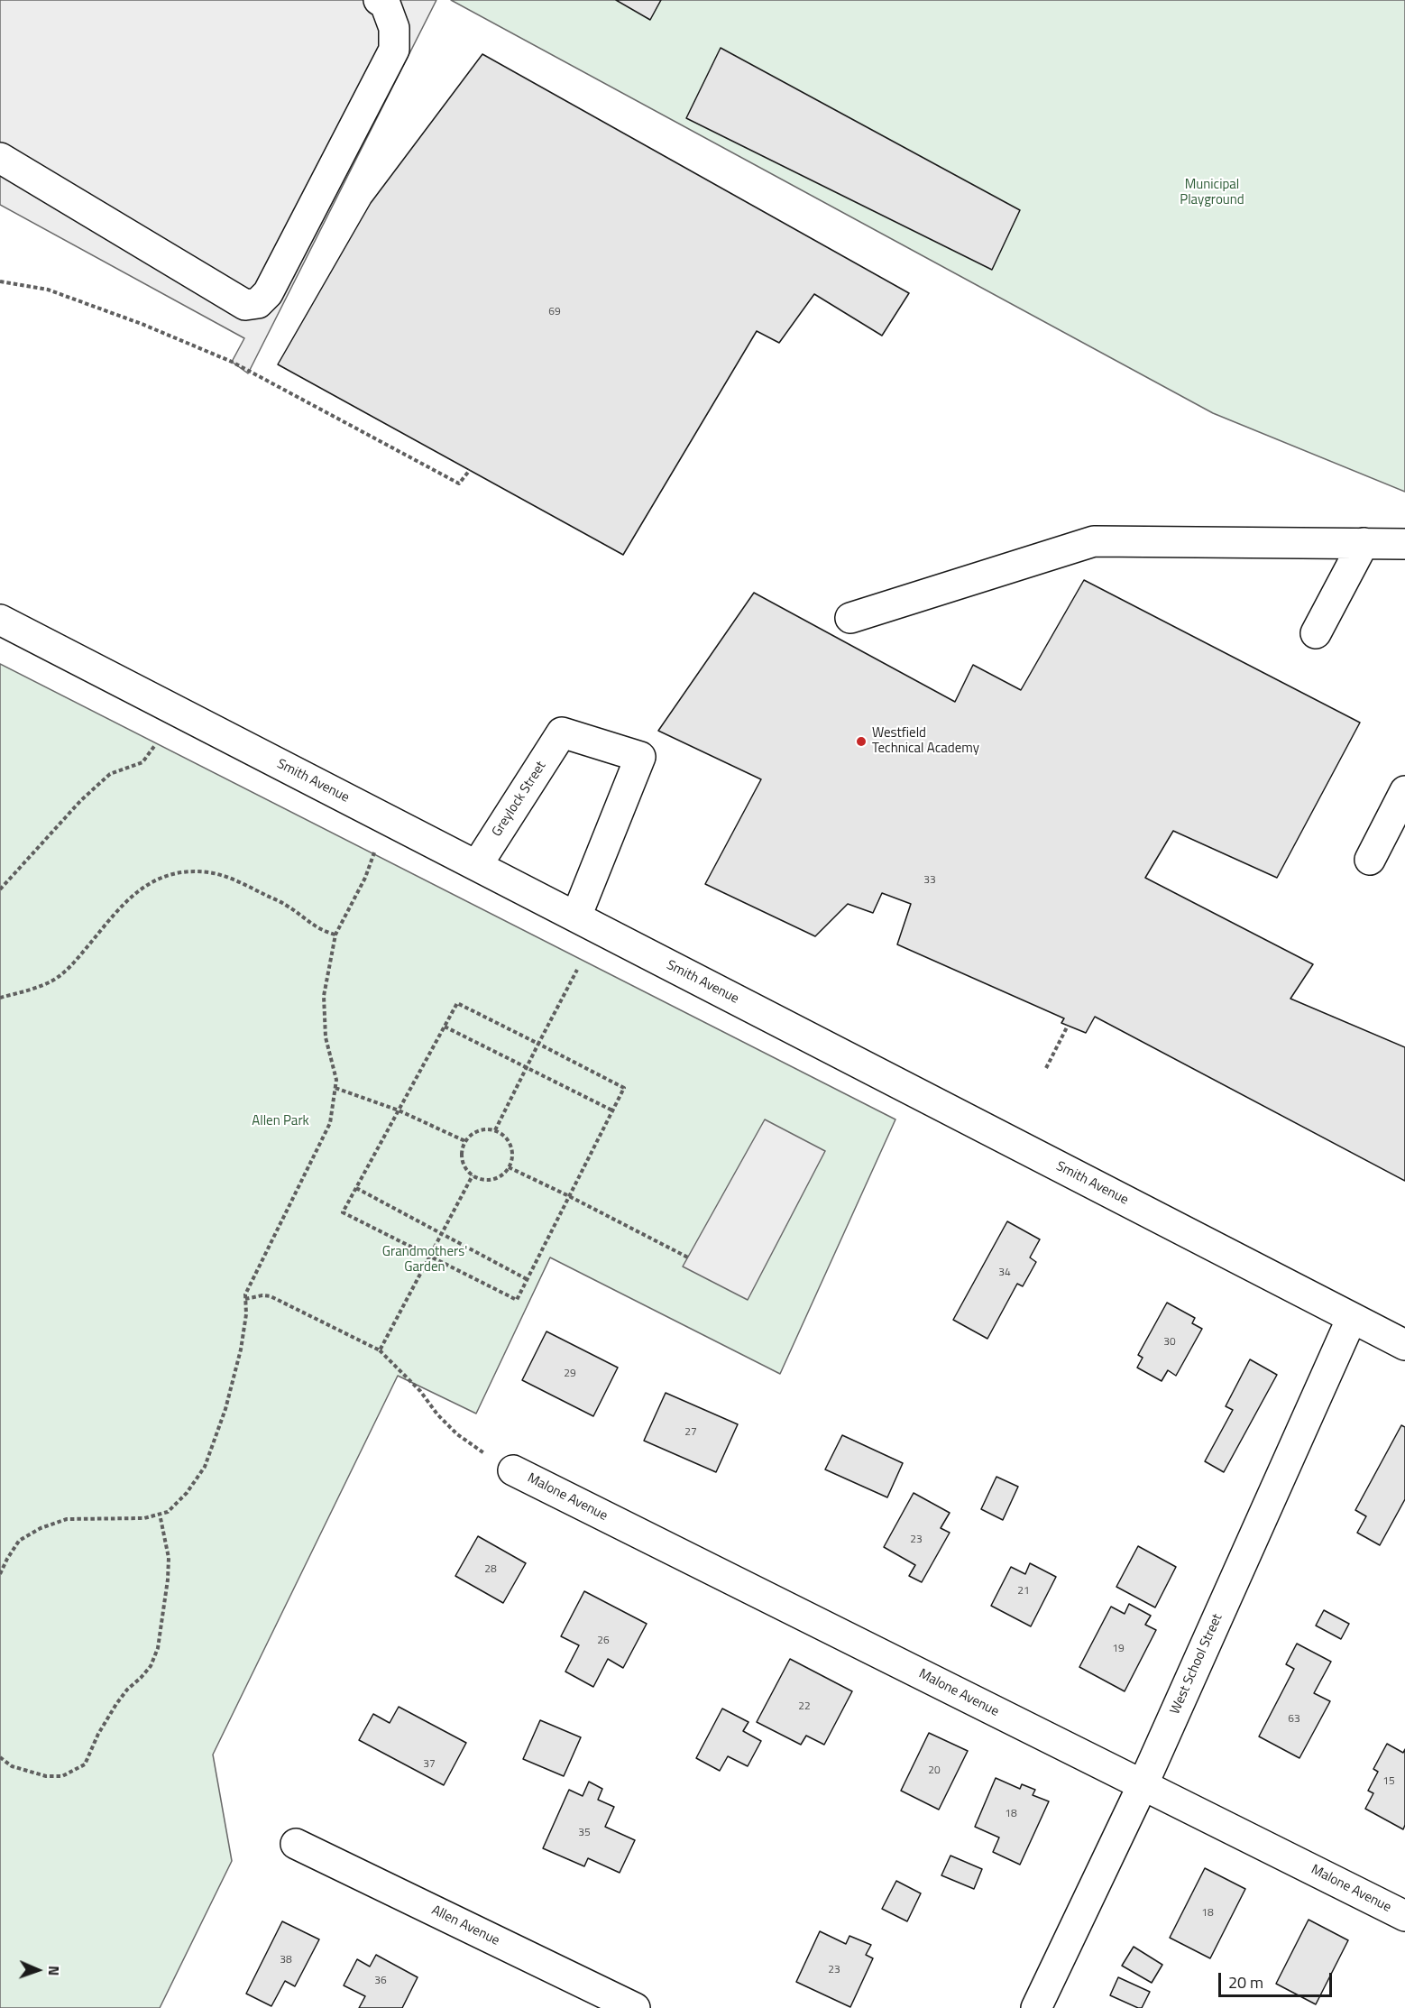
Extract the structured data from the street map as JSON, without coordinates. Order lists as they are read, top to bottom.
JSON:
{
  "streets": {
    "street": [
      "Smith Avenue",
      "Greylock Street",
      "Malone Avenue",
      "West School Street",
      "Allen Avenue"
    ]
  },
  "crossings": [
    ["Smith Avenue", "Greylock Street"],
    ["Smith Avenue", "West School Street"],
    ["Malone Avenue", "West School Street"]
  ],
  "parks": ["Municipal Playground", "Allen Park", "Grandmothers' Garden"],
  "places": ["Westfield Technical Academy"],
  "house_numbers": [
    "69",
    "33",
    "34",
    "30",
    "29",
    "27",
    "23",
    "28",
    "21",
    "26",
    "19",
    "22",
    "63",
    "37",
    "20",
    "15",
    "18",
    "35",
    "18",
    "38",
    "23",
    "36"
  ],
  "scale_bar": "20 m",
  "north": "right"
}
